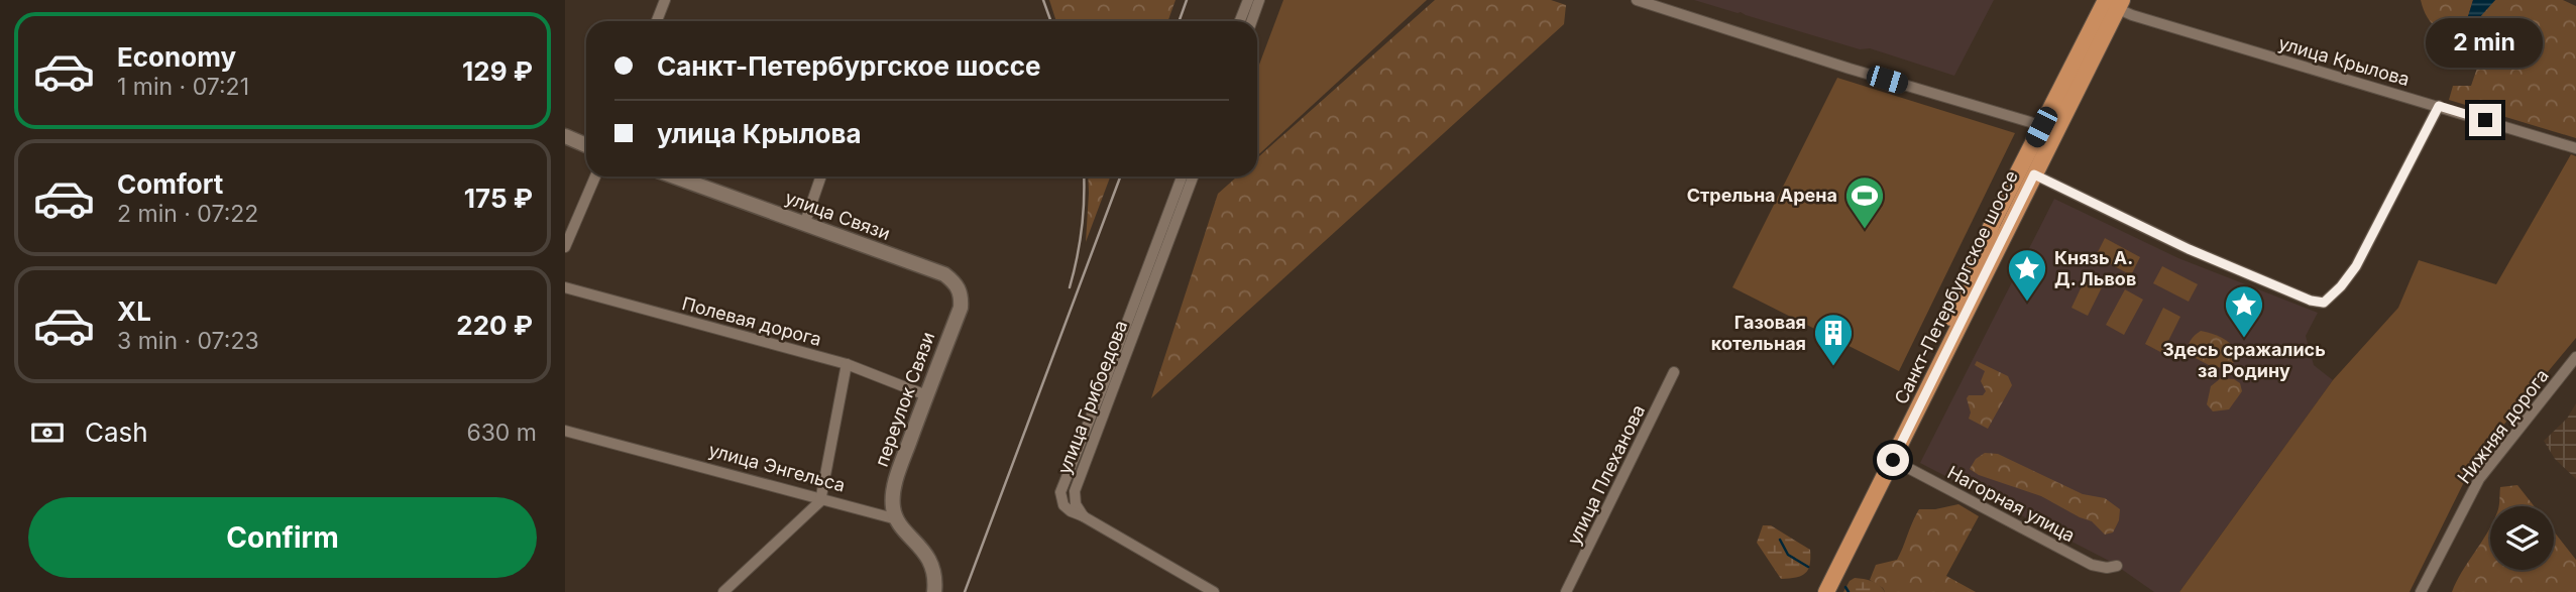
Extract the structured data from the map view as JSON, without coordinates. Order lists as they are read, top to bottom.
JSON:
{
  "streets": {
    "main road": ["Санкт-Петербургское шоссе"],
    "street": [
      "улица Крылова",
      "улица Связи",
      "Полевая дорога",
      "улица Грибоедова",
      "переулок Связи",
      "Нижняя дорога",
      "улица Энгельса",
      "улица Плеханова",
      "Нагорная улица"
    ]
  },
  "crossings": [
    ["улица Крылова", "Санкт-Петербургское шоссе"],
    ["улица Связи", "переулок Связи"],
    ["Санкт-Петербургское шоссе", "Нагорная улица"],
    ["Полевая дорога", "переулок Связи"],
    ["переулок Связи", "улица Энгельса"]
  ],
  "places": {
    "sports": ["Стрельна Арена"],
    "place": ["Князь А. Д. Львов", "Здесь сражались за Родину"],
    "building": ["Газовая котельная"]
  },
  "page": {
    "list": [
      {
        "name": "Economy",
        "note": "1 min · 07:21",
        "value": "129 ₽"
      },
      {
        "name": "Comfort",
        "note": "2 min · 07:22",
        "value": "175 ₽"
      },
      {
        "name": "XL",
        "note": "3 min · 07:23",
        "value": "220 ₽"
      }
    ],
    "bubble": "2 min",
    "banner": ["Санкт-Петербургское шоссе", "улица Крылова"],
    "pay": ["Cash", "630 m"],
    "buttons": "Confirm"
  }
}
